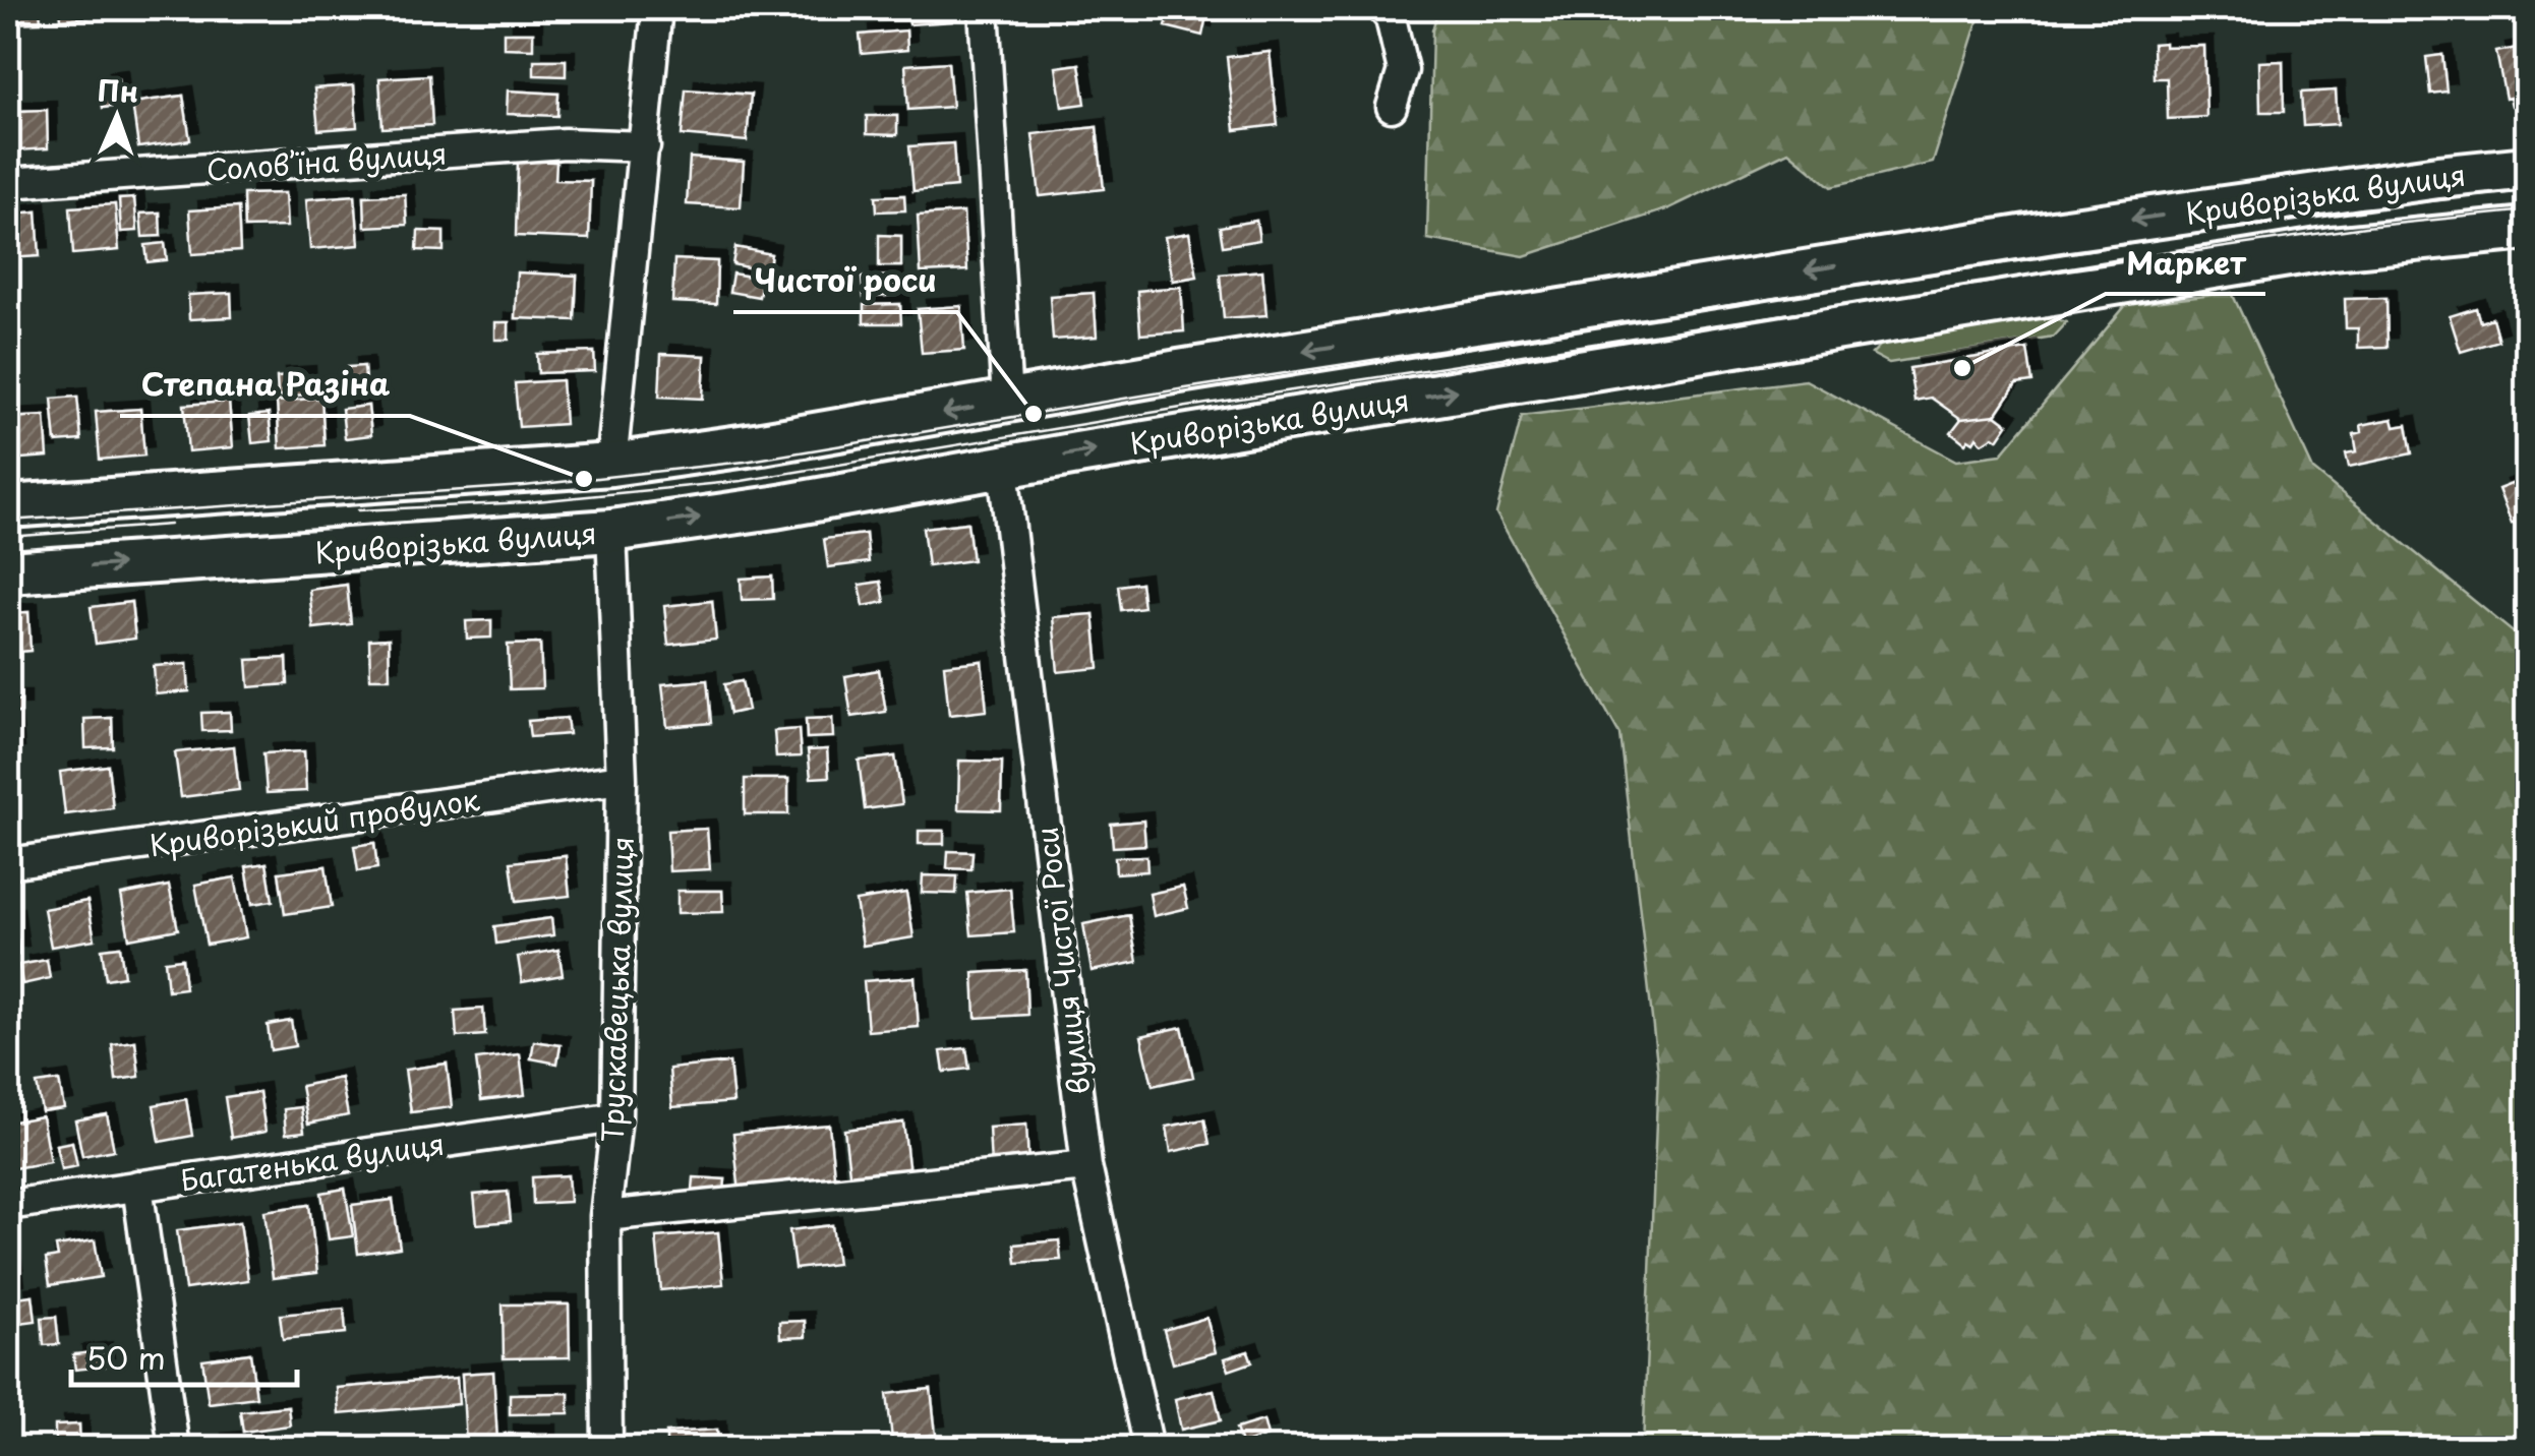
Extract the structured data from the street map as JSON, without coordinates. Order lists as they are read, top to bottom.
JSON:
{
  "streets": {
    "main road": ["Криворізька вулиця"],
    "street": [
      "Соловʼїна вулиця",
      "Криворізький провулок",
      "вулиця Чистої Роси",
      "Трускавецька вулиця",
      "Багатенька вулиця"
    ]
  },
  "crossings": [
    ["Криворізька вулиця", "вулиця Чистої Роси"],
    ["Криворізька вулиця", "Трускавецька вулиця"],
    ["Криворізький провулок", "Трускавецька вулиця"],
    ["Трускавецька вулиця", "Багатенька вулиця"]
  ],
  "places": ["Маркет", "Чистої роси", "Степана Разіна"],
  "scale_bar": "50 m",
  "north": "top"
}
